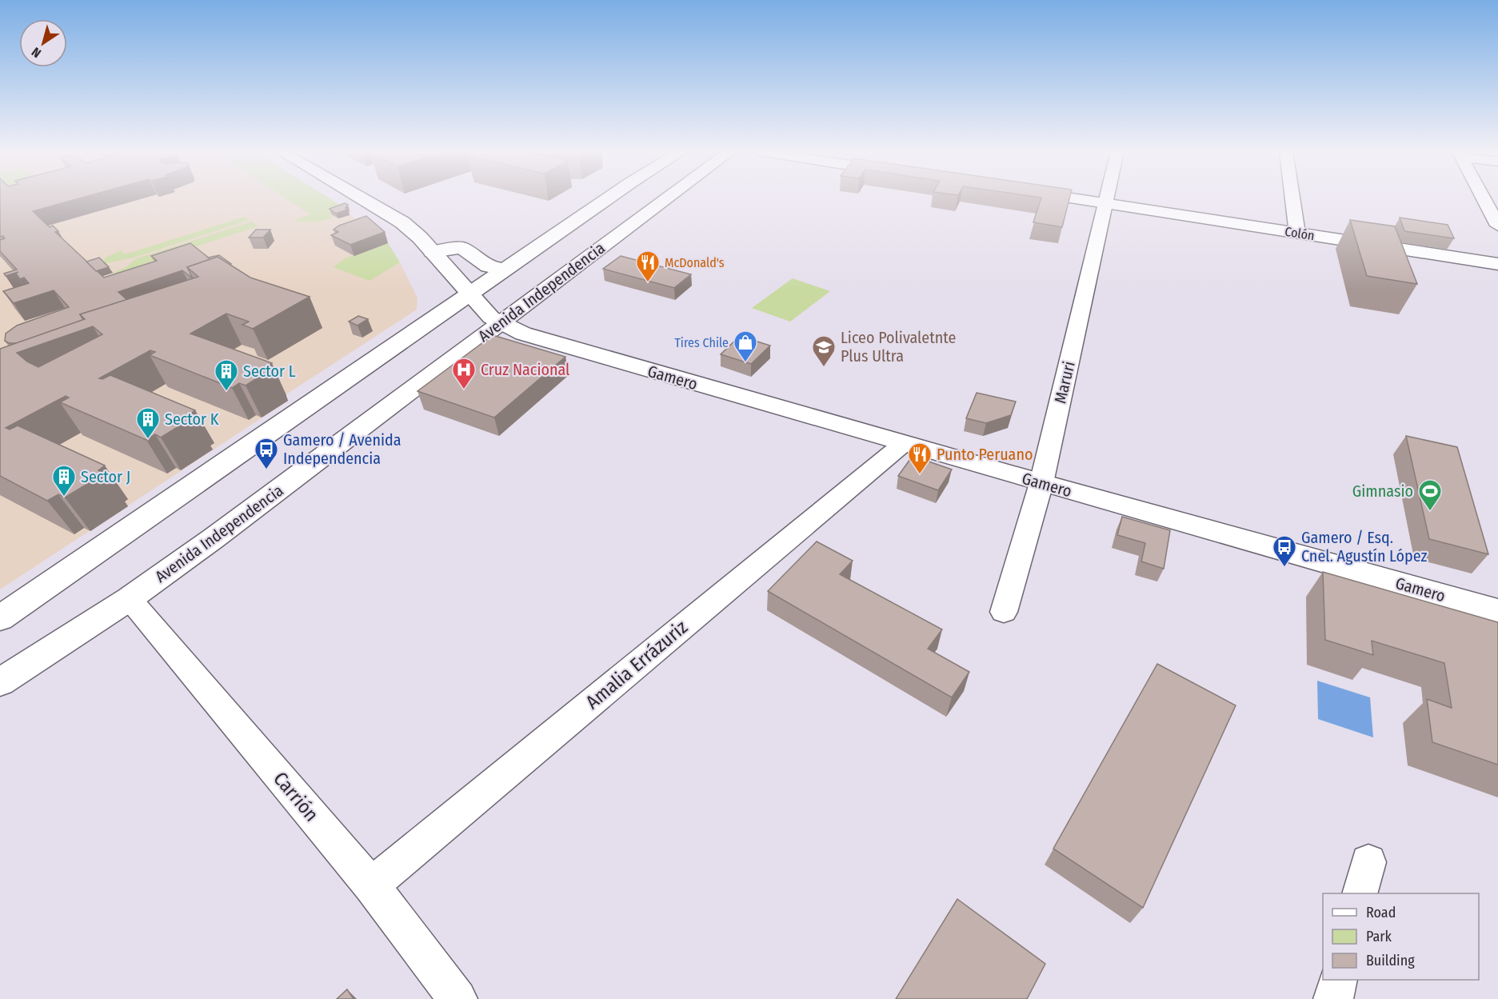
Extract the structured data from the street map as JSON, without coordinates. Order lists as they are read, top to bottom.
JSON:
{
  "streets": {
    "main road": ["Colón", "Avenida Independencia", "Gamero"],
    "street": ["Maruri", "Amalia Errázuriz", "Carrión"]
  },
  "crossings": [
    ["Colón", "Maruri"],
    ["Avenida Independencia", "Gamero"],
    ["Avenida Independencia", "Carrión"],
    ["Gamero", "Maruri"],
    ["Gamero", "Amalia Errázuriz"],
    ["Amalia Errázuriz", "Carrión"]
  ],
  "places": {
    "restaurant": ["McDonald's", "Punto Peruano"],
    "shop": ["Tires Chile"],
    "school or university": ["Liceo Polivaletnte Plus Ultra"],
    "hospital": ["Cruz Nacional"],
    "building": ["Sector L", "Sector K", "Sector J"],
    "bus stop": ["Gamero / Avenida Independencia", "Gamero / Esq. Cnel. Agustín López"],
    "sports": ["Gimnasio"]
  },
  "legend": ["Road", "Park", "Building"],
  "north": "bottom left"
}
